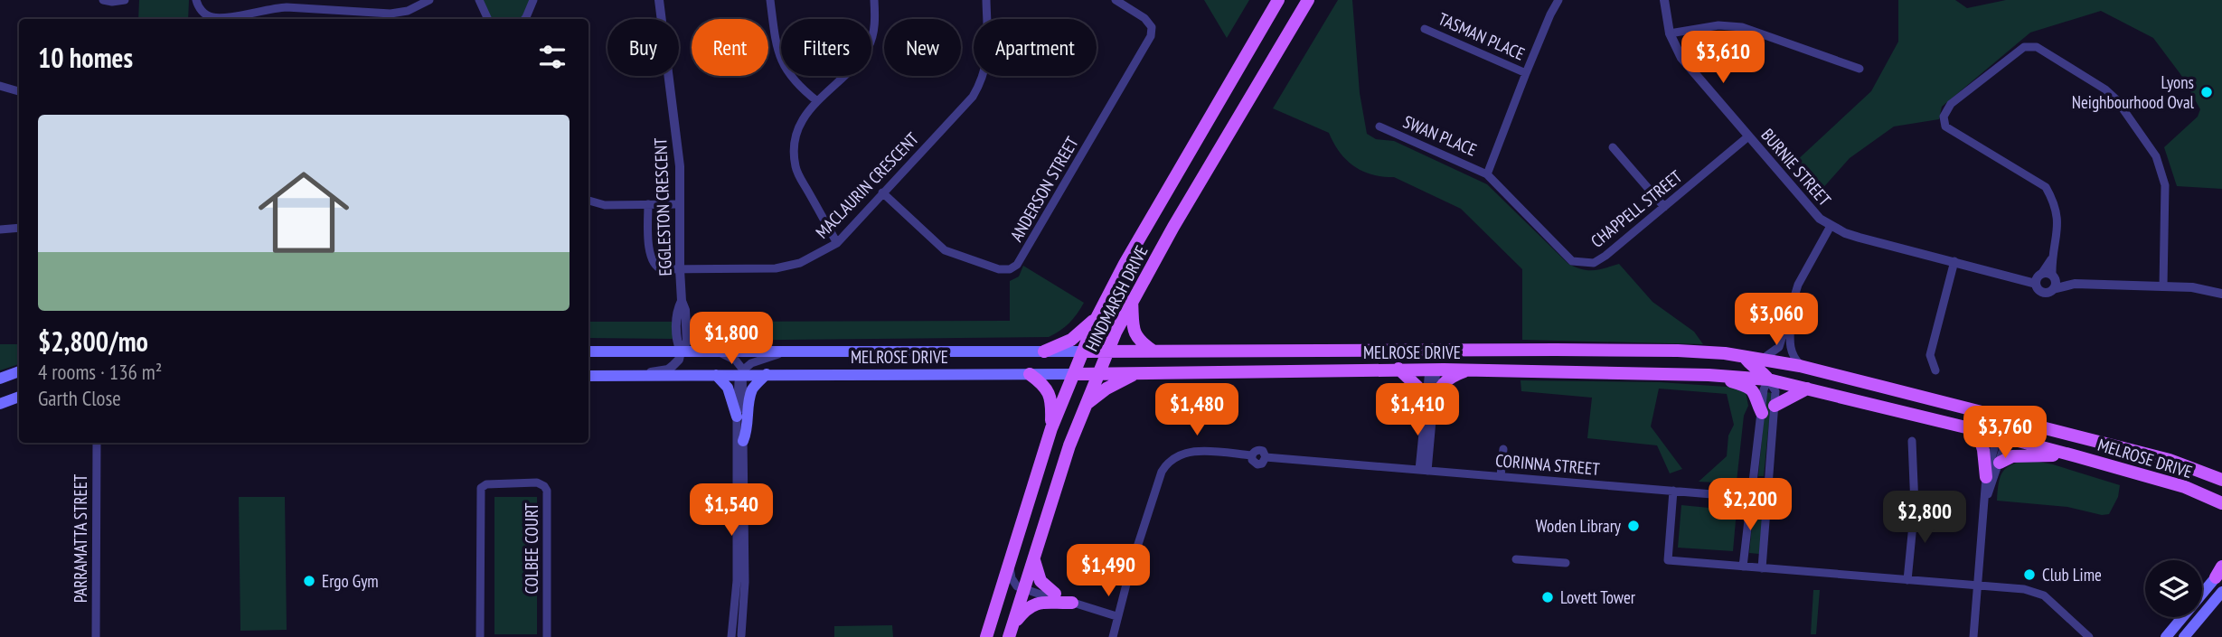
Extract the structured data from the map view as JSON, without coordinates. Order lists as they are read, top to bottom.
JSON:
{
  "streets": {
    "main road": ["HINDMARSH DRIVE", "MELROSE DRIVE"],
    "street": [
      "TASMAN PLACE",
      "SWAN PLACE",
      "BURNIE STREET",
      "MACLAURIN CRESCENT",
      "ANDERSON STREET",
      "EGGLESTON CRESCENT",
      "CHAPPELL STREET",
      "CORINNA STREET",
      "PARRAMATTA STREET",
      "COLBEE COURT"
    ]
  },
  "crossings": [
    ["SWAN PLACE", "CHAPPELL STREET"],
    ["BURNIE STREET", "CHAPPELL STREET"],
    ["MACLAURIN CRESCENT", "ANDERSON STREET"],
    ["MACLAURIN CRESCENT", "EGGLESTON CRESCENT"],
    ["EGGLESTON CRESCENT", "MELROSE DRIVE"],
    ["HINDMARSH DRIVE", "MELROSE DRIVE"]
  ],
  "places": [
    "Lyons Neighbourhood Oval",
    "Woden Library",
    "Club Lime",
    "Ergo Gym",
    "Lovett Tower"
  ],
  "page": {
    "chip": [
      "Buy",
      "Rent",
      "Filters",
      "New",
      "Apartment"
    ],
    "heading": "10 homes",
    "price": [
      "$3,610",
      "$3,060",
      "$1,800",
      "$1,480",
      "$1,410",
      "$3,760",
      "$2,200",
      "$1,540",
      "$2,800",
      "$1,490"
    ],
    "list": [
      {
        "name": "$2,800/mo",
        "note": "4 rooms · 136 m² · Garth Close"
      }
    ]
  }
}
